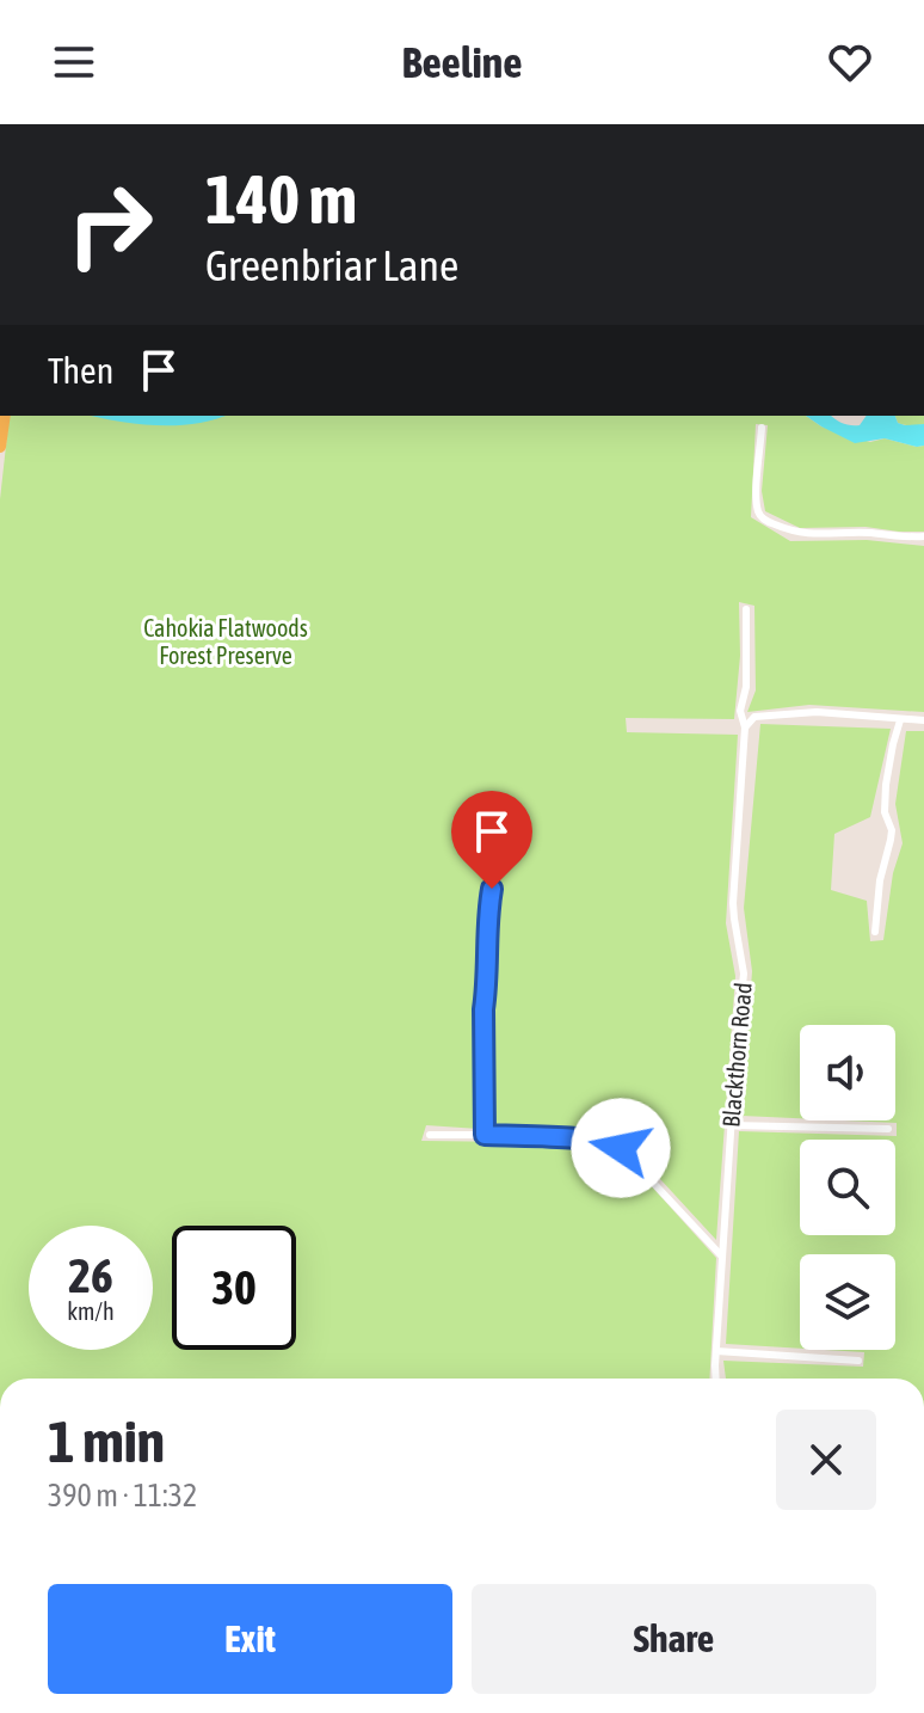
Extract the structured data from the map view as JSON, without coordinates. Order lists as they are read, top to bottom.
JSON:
{
  "streets": {
    "street": ["Blackthorn Road"]
  },
  "parks": ["Cahokia Flatwoods Forest Preserve"],
  "page": {
    "header": "Beeline",
    "turn": ["140 m", "Greenbriar Lane"],
    "then": "Then",
    "speed": "26 km/h",
    "limit": "30",
    "heading": ["1 min", "390 m · 11:32"],
    "buttons": ["Exit", "Share"]
  }
}
